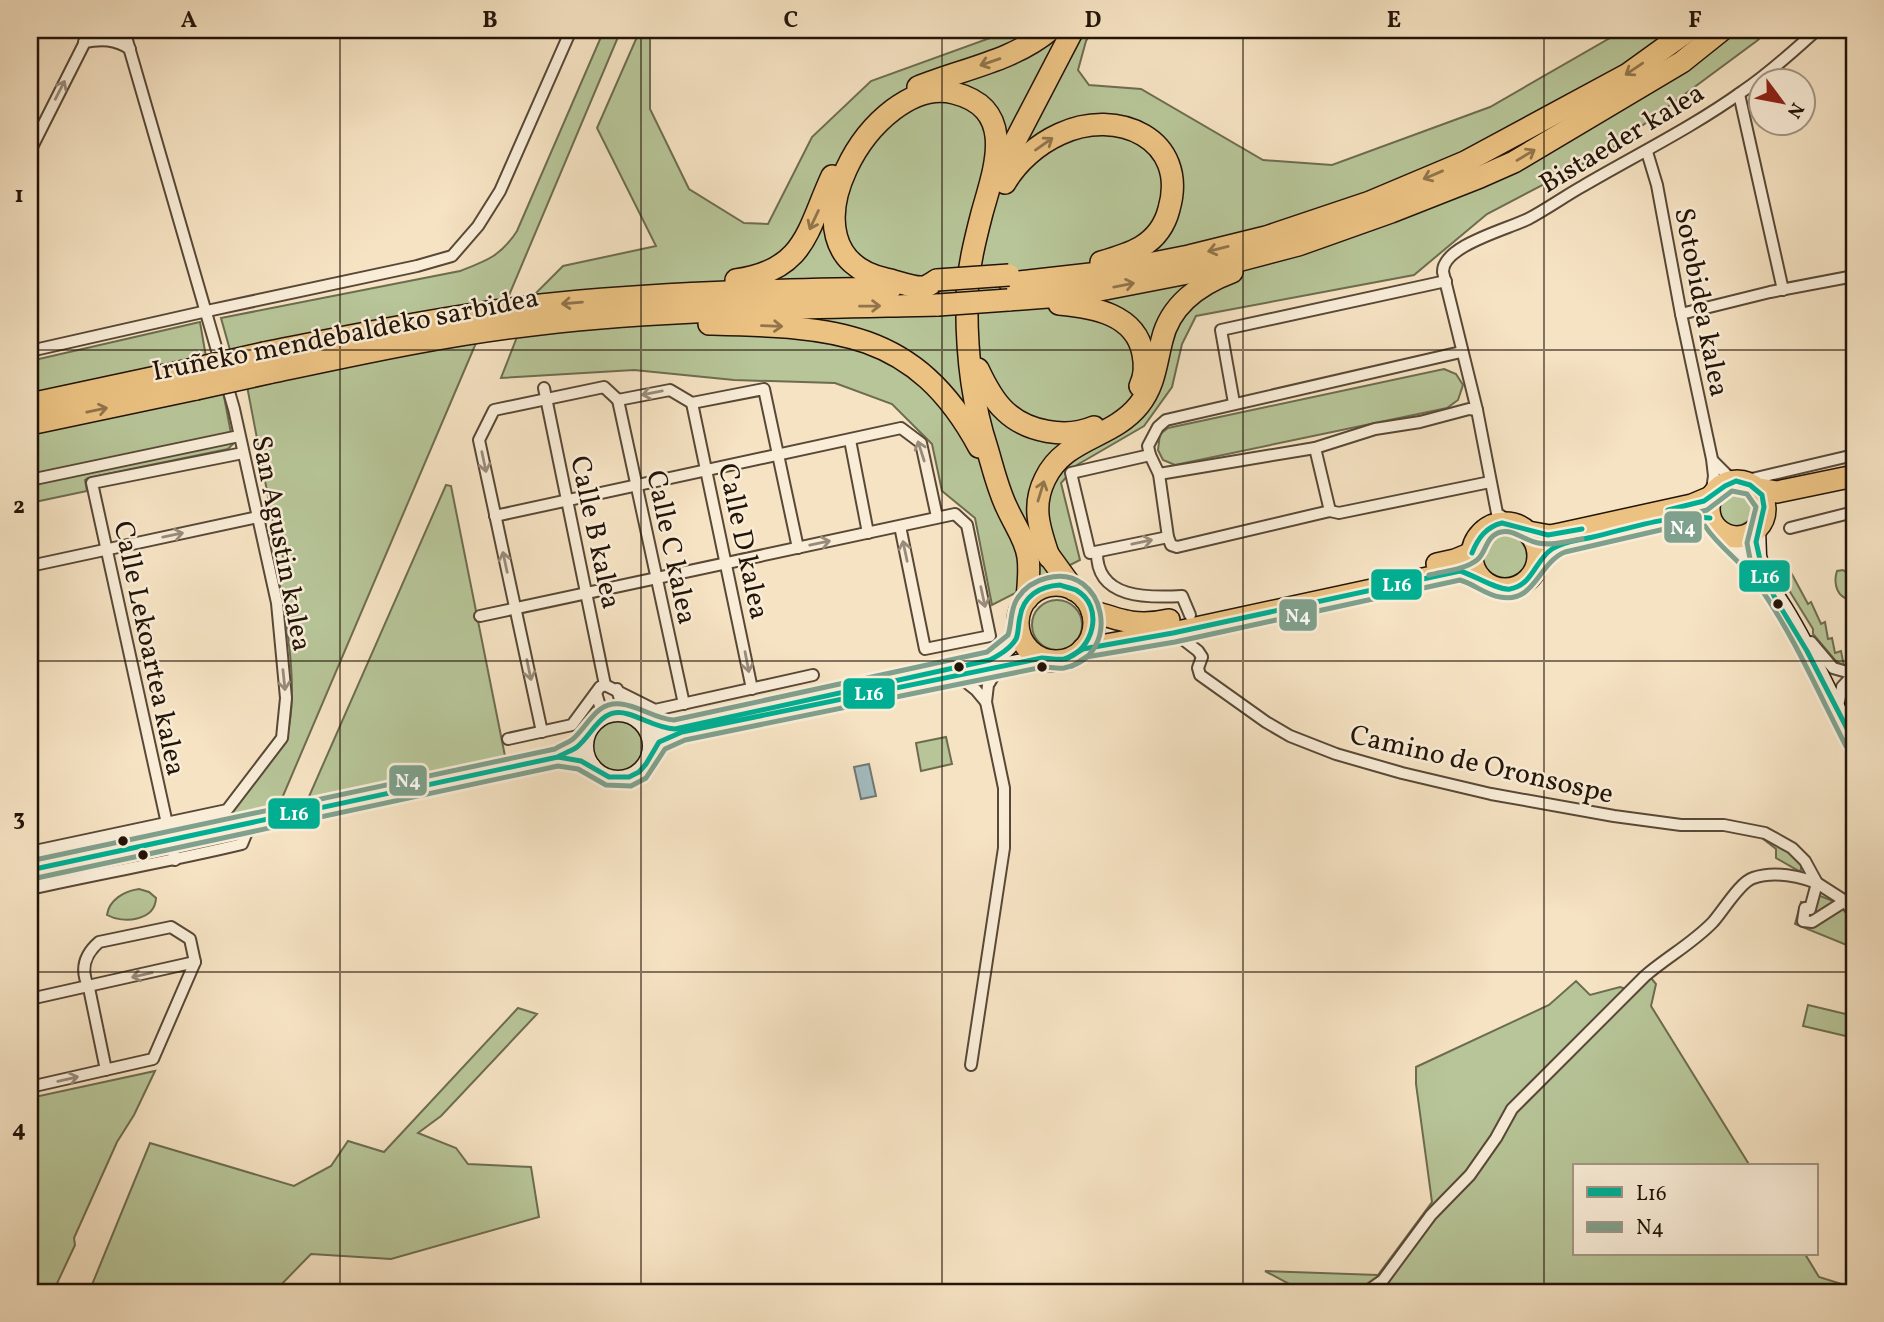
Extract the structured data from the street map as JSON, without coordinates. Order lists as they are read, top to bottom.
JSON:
{
  "streets": {
    "highway": ["Iruñeko mendebaldeko sarbidea"],
    "street": [
      "Bistaeder kalea",
      "Sotobidea kalea",
      "Calle B kalea",
      "Calle D kalea",
      "San Agustin kalea",
      "Calle C kalea",
      "Calle Lekoartea kalea",
      "Camino de Oronsospe"
    ]
  },
  "crossings": [
    ["Bistaeder kalea", "Sotobidea kalea"],
    ["San Agustin kalea", "Calle Lekoartea kalea"]
  ],
  "one_way": ["Calle D kalea", "San Agustin kalea"],
  "lines": ["transit line L16", "transit line N4"],
  "legend": ["L16", "N4"],
  "north": "bottom right",
  "grid": {
    "columns": [
      "A",
      "B",
      "C",
      "D",
      "E",
      "F"
    ],
    "rows": [
      "1",
      "2",
      "3",
      "4"
    ]
  }
}
